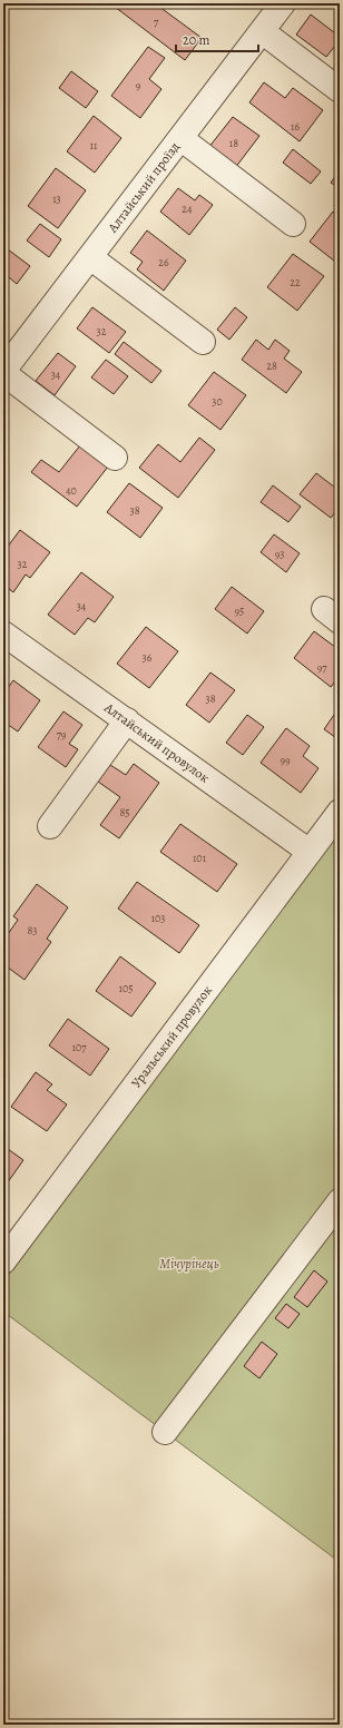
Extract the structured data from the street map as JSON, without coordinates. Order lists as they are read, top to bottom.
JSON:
{
  "streets": {
    "street": ["Алтайський проїзд", "Алтайський провулок", "Уральський провулок"]
  },
  "crossings": [
    ["Алтайський провулок", "Уральський провулок"]
  ],
  "parks": ["Мічурінець"],
  "house_numbers": [
    "7",
    "9",
    "16",
    "18",
    "11",
    "13",
    "24",
    "26",
    "22",
    "32",
    "28",
    "34",
    "30",
    "40",
    "38",
    "93",
    "32",
    "34",
    "95",
    "36",
    "97",
    "38",
    "79",
    "99",
    "85",
    "101",
    "103",
    "83",
    "105",
    "107"
  ],
  "scale_bar": "20 m"
}
